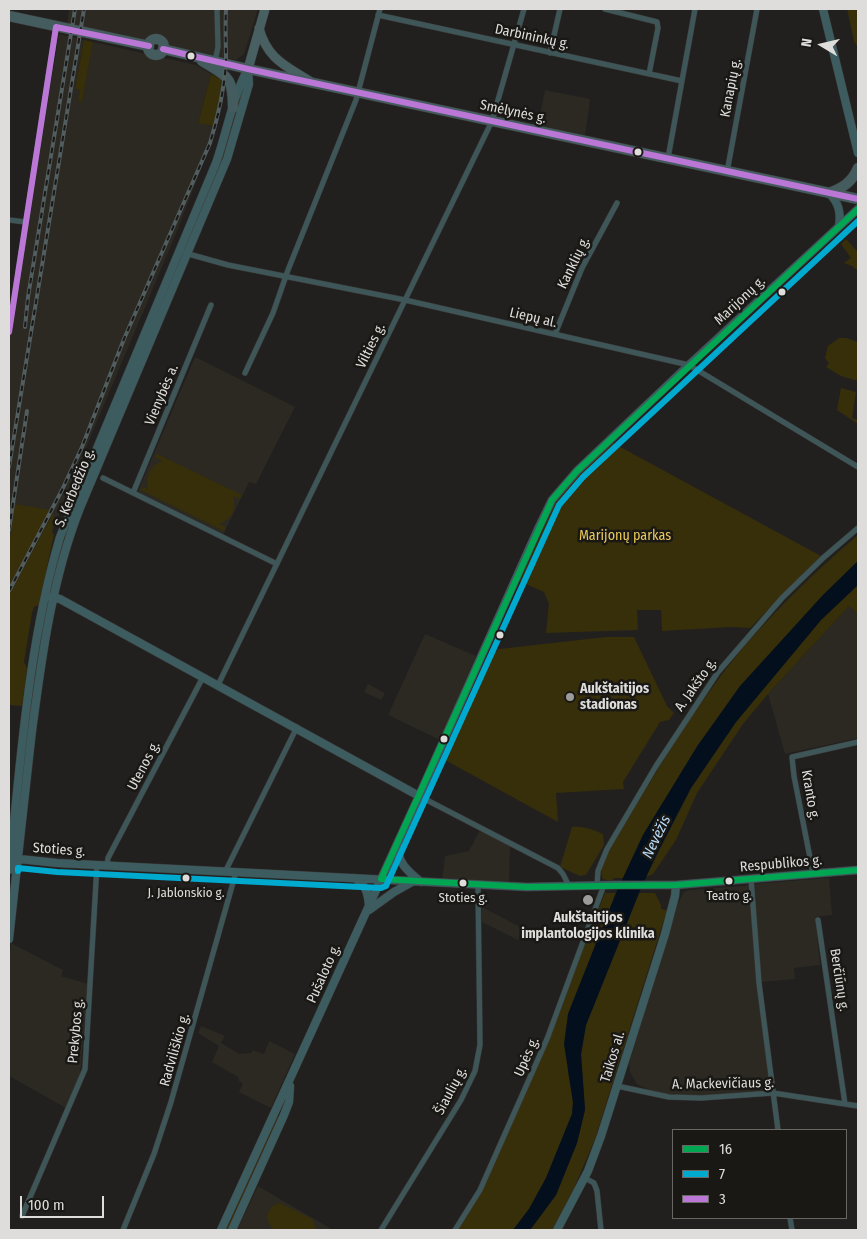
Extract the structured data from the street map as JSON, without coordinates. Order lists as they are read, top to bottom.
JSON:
{
  "streets": {
    "highway": ["Smėlynės g."],
    "main road": [
      "Marijonų g.",
      "S. Kerbedžio g.",
      "Stoties g.",
      "Respublikos g.",
      "Pušaloto g.",
      "Taikos al."
    ],
    "street": [
      "Darbininkų g.",
      "Kanapių g.",
      "Kanklių g.",
      "Liepų al.",
      "Vilties g.",
      "Vienybės a.",
      "A. Jakšto g.",
      "Utenos g.",
      "Kranto g.",
      "Berčiūnų g.",
      "Prekybos g.",
      "Radviliškio g.",
      "Upės g.",
      "A. Mackevičiaus g.",
      "Šiaulių g."
    ]
  },
  "crossings": [
    ["Darbininkų g.", "Vilties g."],
    ["Kanapių g.", "Smėlynės g."],
    ["Smėlynės g.", "Vilties g."],
    ["Smėlynės g.", "S. Kerbedžio g."],
    ["Kanklių g.", "Liepų al."],
    ["Marijonų g.", "Liepų al."],
    ["Marijonų g.", "Stoties g."],
    ["Marijonų g.", "Pušaloto g."],
    ["Liepų al.", "Vilties g."],
    ["Liepų al.", "S. Kerbedžio g."],
    ["S. Kerbedžio g.", "Stoties g."],
    ["A. Jakšto g.", "Stoties g."],
    ["A. Jakšto g.", "Upės g."],
    ["Utenos g.", "Stoties g."],
    ["Kranto g.", "Respublikos g."],
    ["Stoties g.", "Respublikos g."],
    ["Stoties g.", "Pušaloto g."],
    ["Stoties g.", "Prekybos g."],
    ["Stoties g.", "Radviliškio g."],
    ["Stoties g.", "Upės g."],
    ["Stoties g.", "Taikos al."],
    ["Stoties g.", "Šiaulių g."],
    ["Respublikos g.", "Taikos al."],
    ["Berčiūnų g.", "A. Mackevičiaus g."],
    ["Taikos al.", "A. Mackevičiaus g."]
  ],
  "water": ["Nevėžis"],
  "parks": ["Marijonų parkas"],
  "places": [
    "Aukštaitijos stadionas",
    "J. Jablonskio g.",
    "Teatro g.",
    "Stoties g.",
    "Aukštaitijos implantologijos klinika"
  ],
  "lines": ["transit line 3", "transit line 16", "transit line 7"],
  "legend": ["16", "7", "3"],
  "scale_bar": "100 m",
  "north": "left"
}
